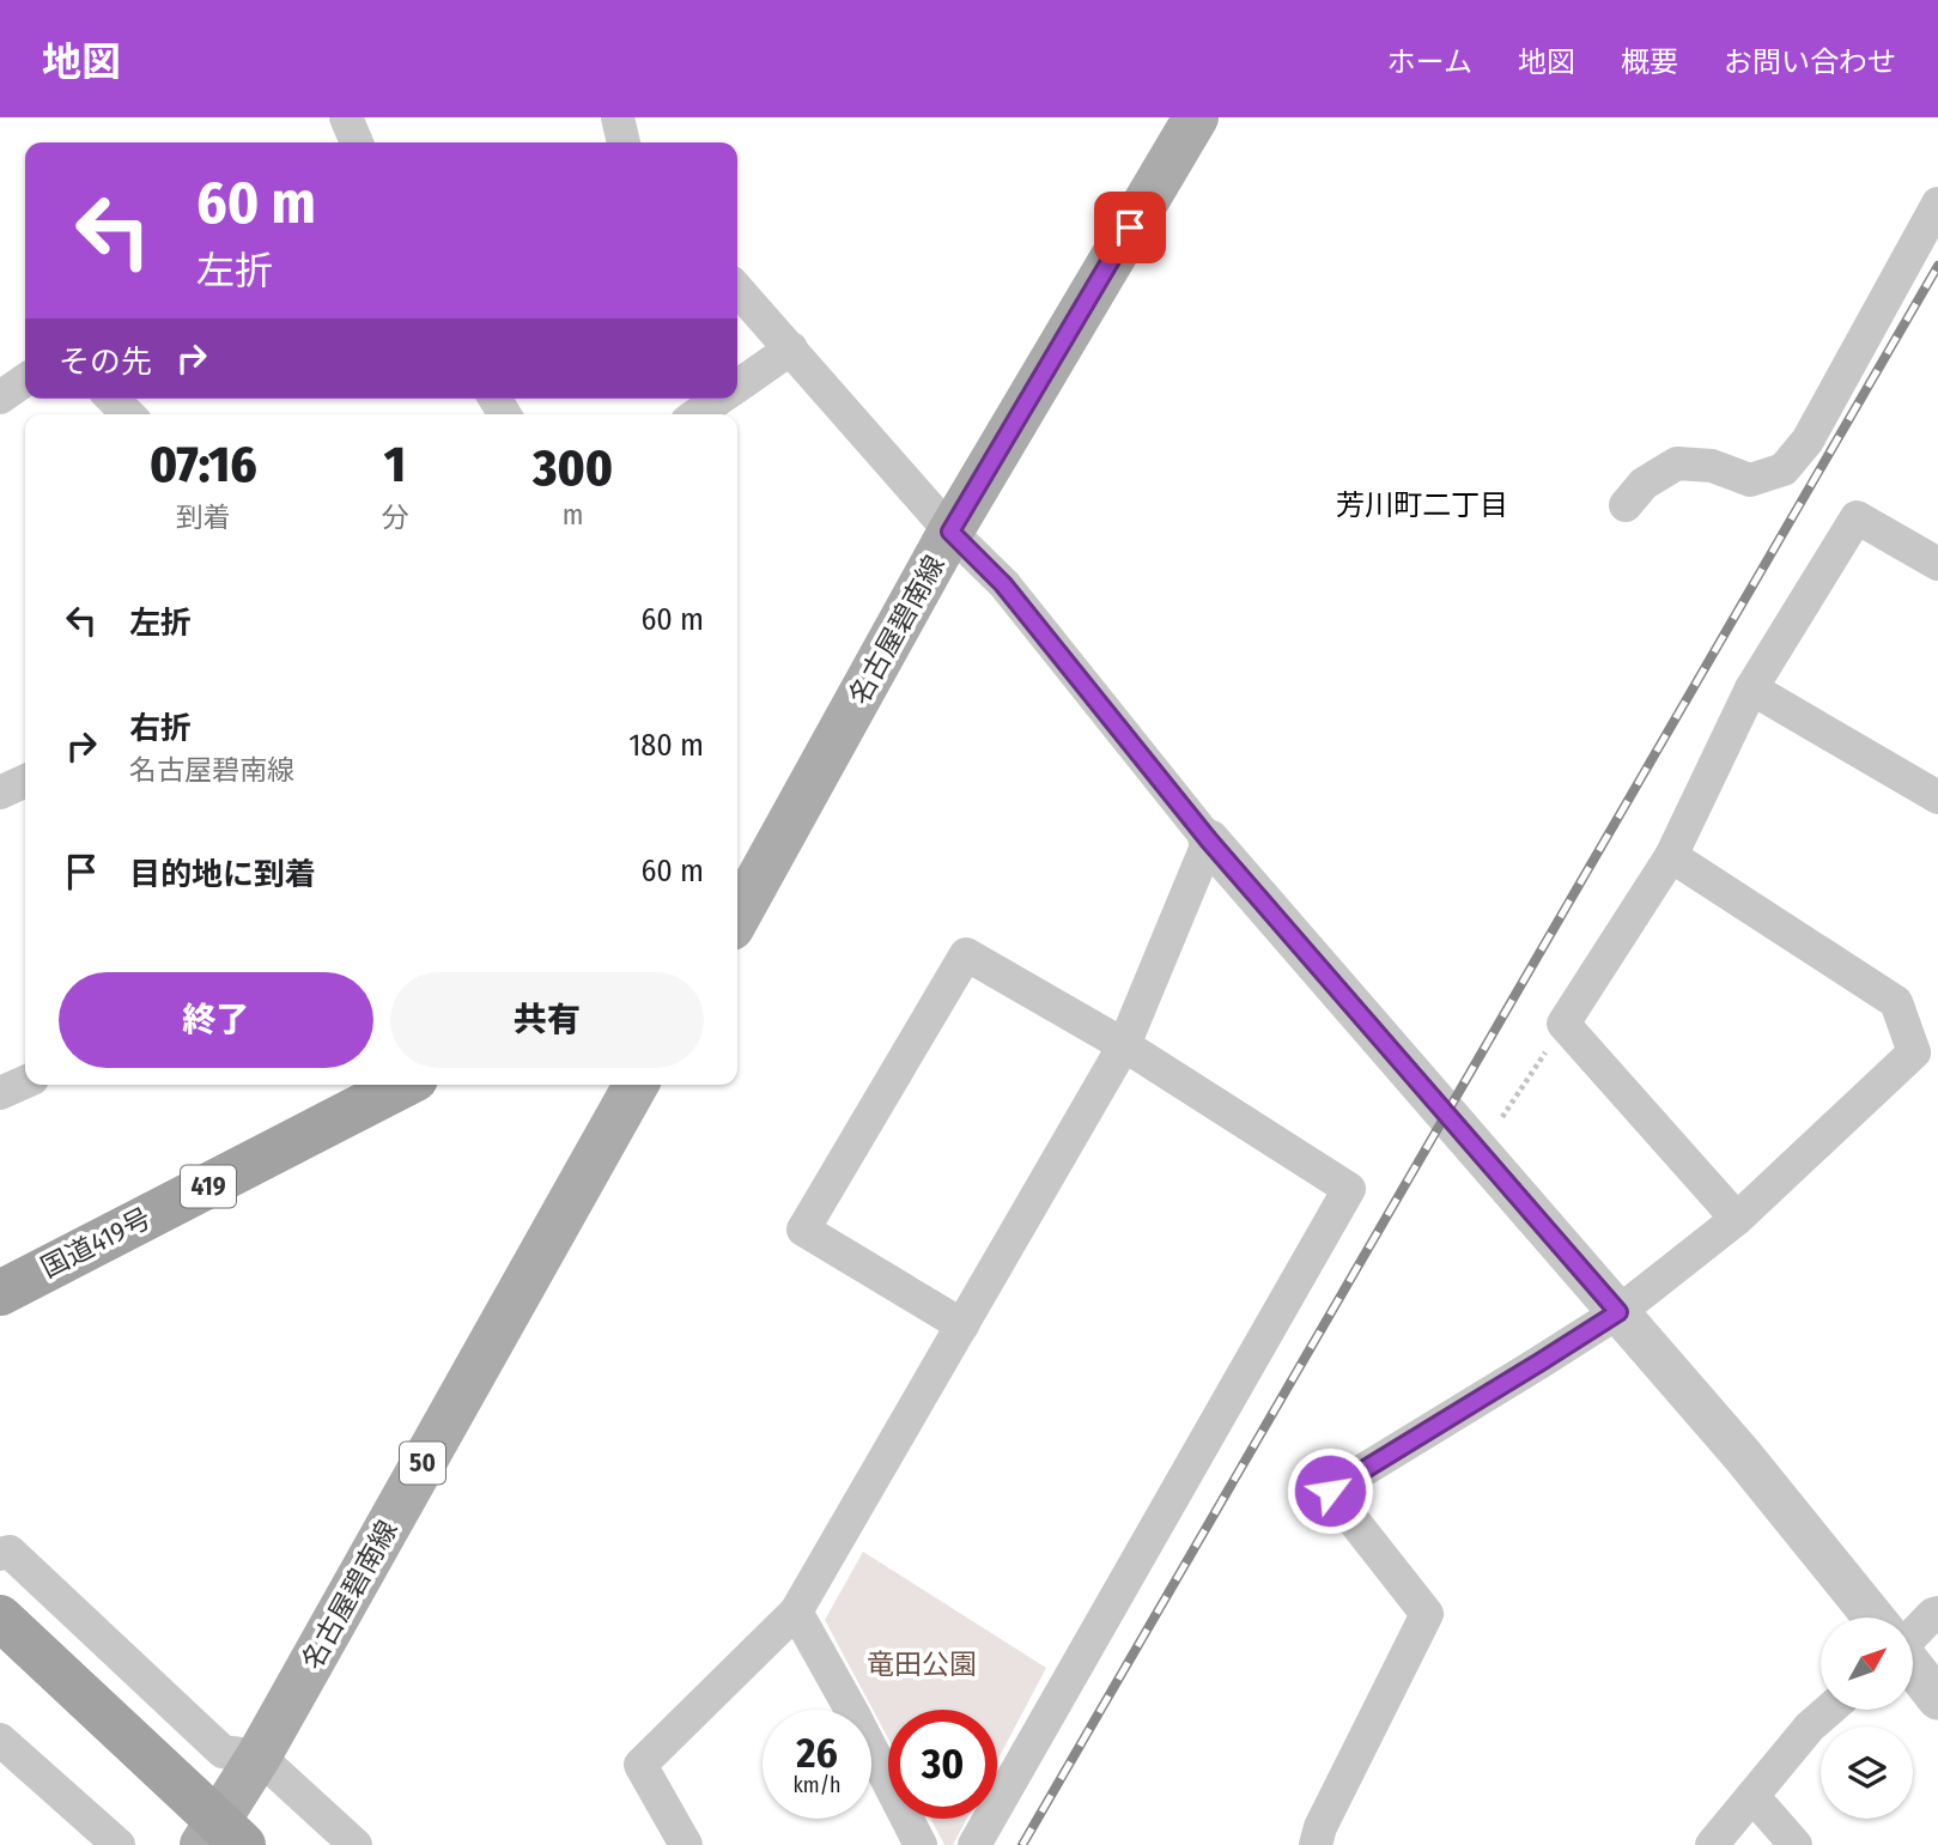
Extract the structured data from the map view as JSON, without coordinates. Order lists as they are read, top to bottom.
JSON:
{
  "streets": {
    "highway": ["419", "国道419号"],
    "main road": ["名古屋碧南線", "50"]
  },
  "districts": ["芳川町二丁目"],
  "parks": ["竜田公園"],
  "north": "top right",
  "page": {
    "header": "地図",
    "nav": [
      "ホーム",
      "地図",
      "概要",
      "お問い合わせ"
    ],
    "turn": ["60 m", "左折"],
    "then": "その先",
    "eta": [
      "07:16",
      "到着",
      "1",
      "分",
      "300",
      "m"
    ],
    "list": [
      {
        "name": "左折",
        "value": "60 m"
      },
      {
        "name": "右折",
        "note": "名古屋碧南線",
        "value": "180 m"
      },
      {
        "name": "目的地に到着",
        "value": "60 m"
      }
    ],
    "buttons": ["終了", "共有"],
    "speed": "26 km/h",
    "limit": "30"
  }
}
